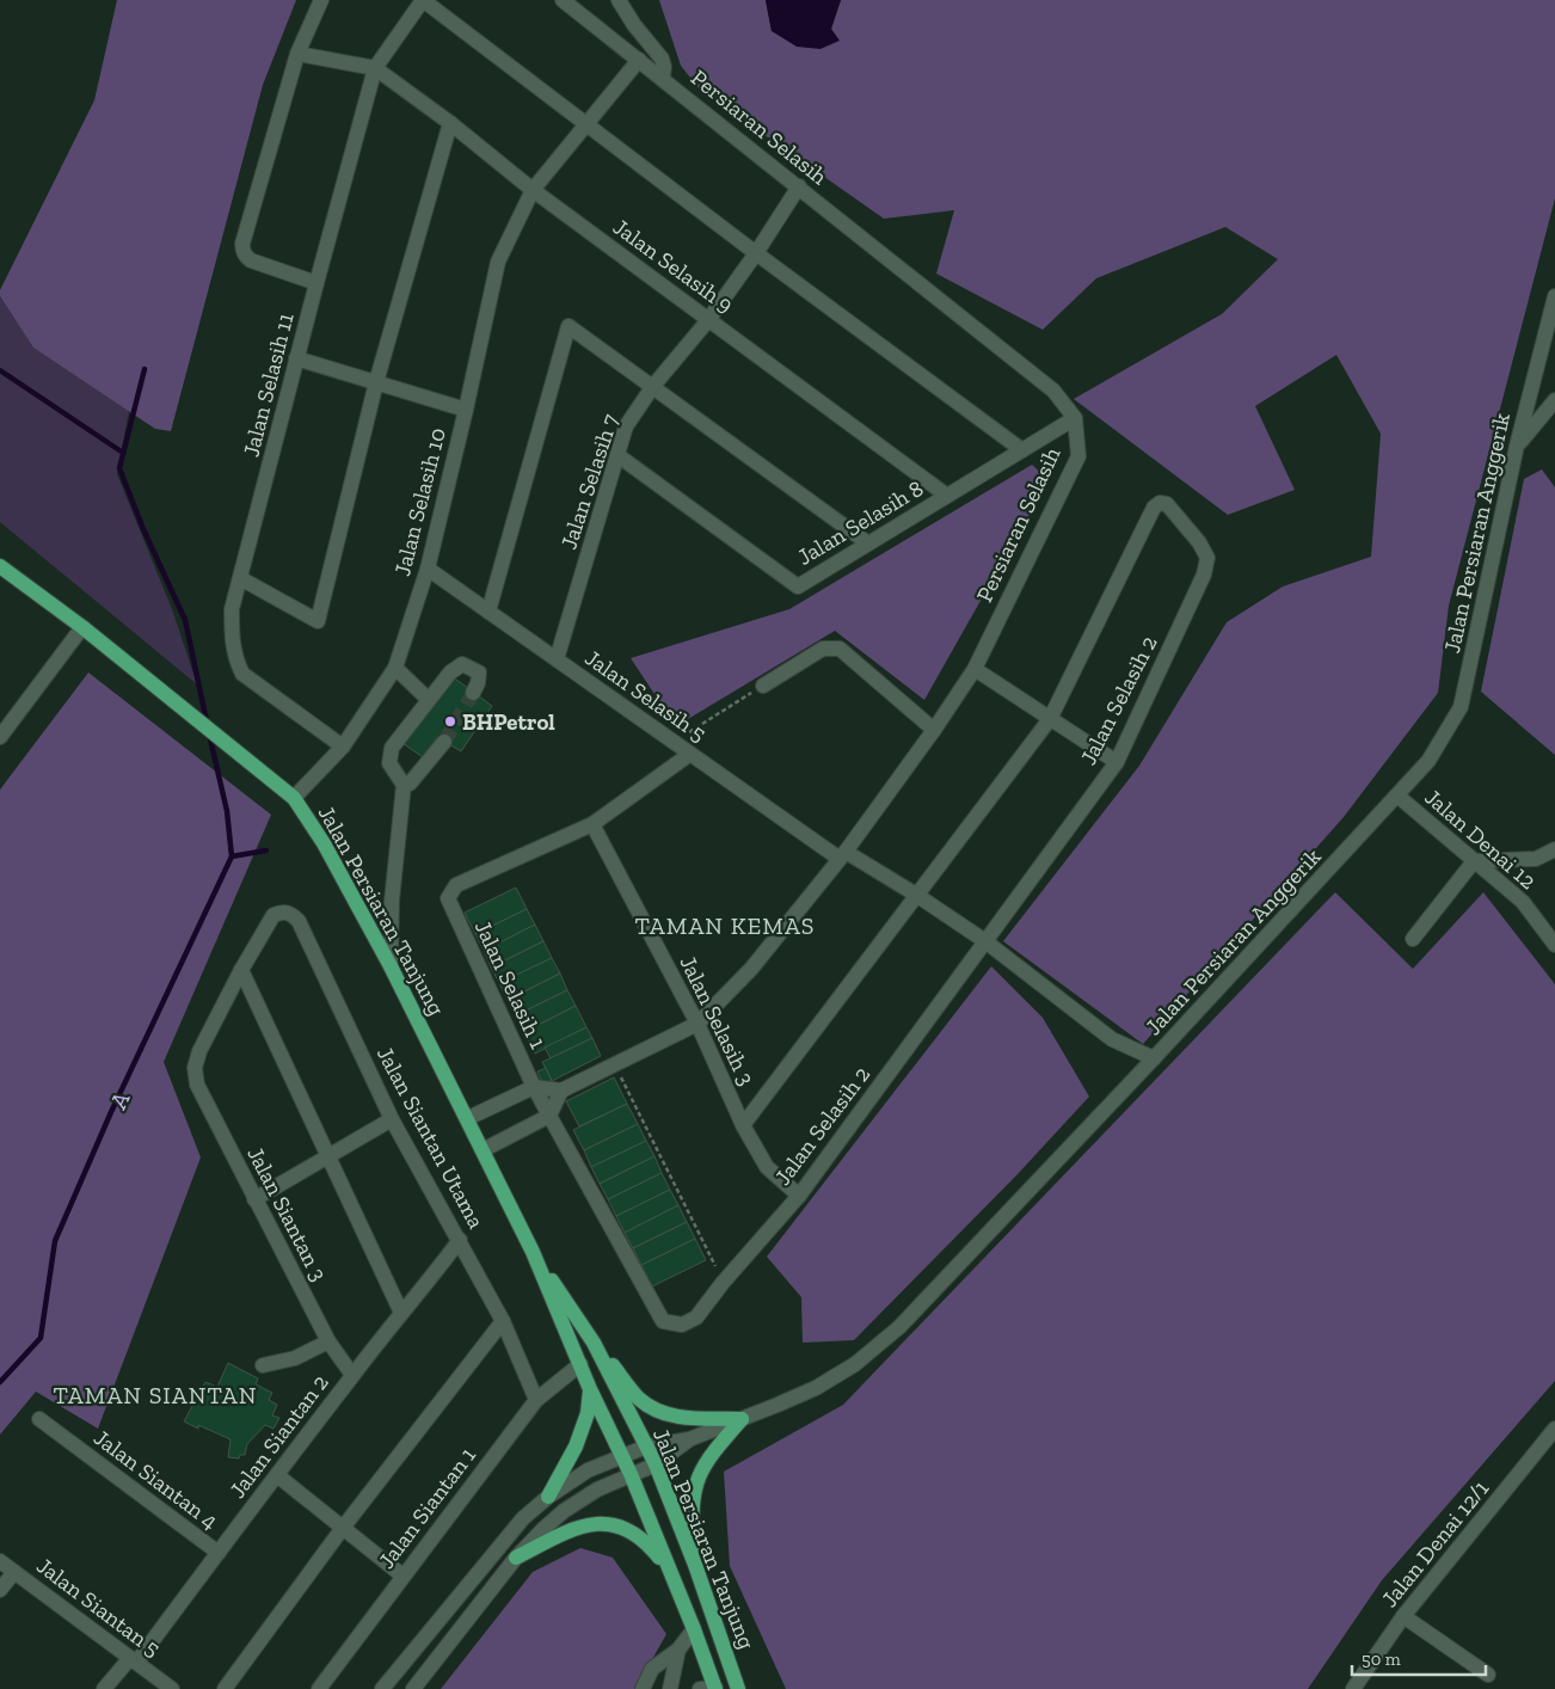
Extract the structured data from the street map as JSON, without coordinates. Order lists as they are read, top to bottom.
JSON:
{
  "streets": {
    "main road": ["Jalan Persiaran Tanjung"],
    "street": [
      "Persiaran Selasih",
      "Jalan Selasih 9",
      "Jalan Selasih 11",
      "Jalan Selasih 7",
      "Jalan Selasih 10",
      "Jalan Selasih 8",
      "Jalan Persiaran Anggerik",
      "Jalan Selasih 5",
      "Jalan Selasih 2",
      "Jalan Denai 12",
      "Jalan Selasih 1",
      "Jalan Selasih 3",
      "Jalan Siantan Utama",
      "Jalan Siantan 3",
      "Jalan Siantan 2",
      "Jalan Siantan 4",
      "Jalan Siantan 1",
      "Jalan Denai 12/1",
      "Jalan Siantan 5"
    ]
  },
  "crossings": [
    ["Persiaran Selasih", "Jalan Selasih 7"],
    ["Persiaran Selasih", "Jalan Selasih 10"],
    ["Persiaran Selasih", "Jalan Selasih 8"],
    ["Persiaran Selasih", "Jalan Selasih 5"],
    ["Persiaran Selasih", "Jalan Selasih 1"],
    ["Persiaran Selasih", "Jalan Selasih 3"],
    ["Jalan Selasih 9", "Jalan Selasih 11"],
    ["Jalan Selasih 9", "Jalan Selasih 7"],
    ["Jalan Selasih 9", "Jalan Selasih 10"],
    ["Jalan Selasih 9", "Jalan Selasih 8"],
    ["Jalan Selasih 11", "Jalan Selasih 10"],
    ["Jalan Selasih 7", "Jalan Selasih 8"],
    ["Jalan Selasih 7", "Jalan Selasih 5"],
    ["Jalan Selasih 10", "Jalan Selasih 5"],
    ["Jalan Selasih 10", "Jalan Persiaran Tanjung"],
    ["Jalan Persiaran Anggerik", "Jalan Denai 12"],
    ["Jalan Persiaran Anggerik", "Jalan Persiaran Tanjung"],
    ["Jalan Selasih 5", "Jalan Selasih 2"],
    ["Jalan Selasih 5", "Jalan Selasih 1"],
    ["Jalan Selasih 2", "Jalan Selasih 1"],
    ["Jalan Selasih 2", "Jalan Selasih 3"],
    ["Jalan Persiaran Tanjung", "Jalan Siantan 1"],
    ["Jalan Selasih 1", "Jalan Selasih 3"],
    ["Jalan Siantan Utama", "Jalan Siantan 3"],
    ["Jalan Siantan Utama", "Jalan Siantan 2"],
    ["Jalan Siantan Utama", "Jalan Siantan 1"],
    ["Jalan Siantan 3", "Jalan Siantan 2"],
    ["Jalan Siantan 2", "Jalan Siantan 4"],
    ["Jalan Siantan 2", "Jalan Siantan 5"]
  ],
  "districts": ["TAMAN KEMAS", "TAMAN SIANTAN"],
  "water": ["A"],
  "places": ["BHPetrol"],
  "scale_bar": "50 m"
}
